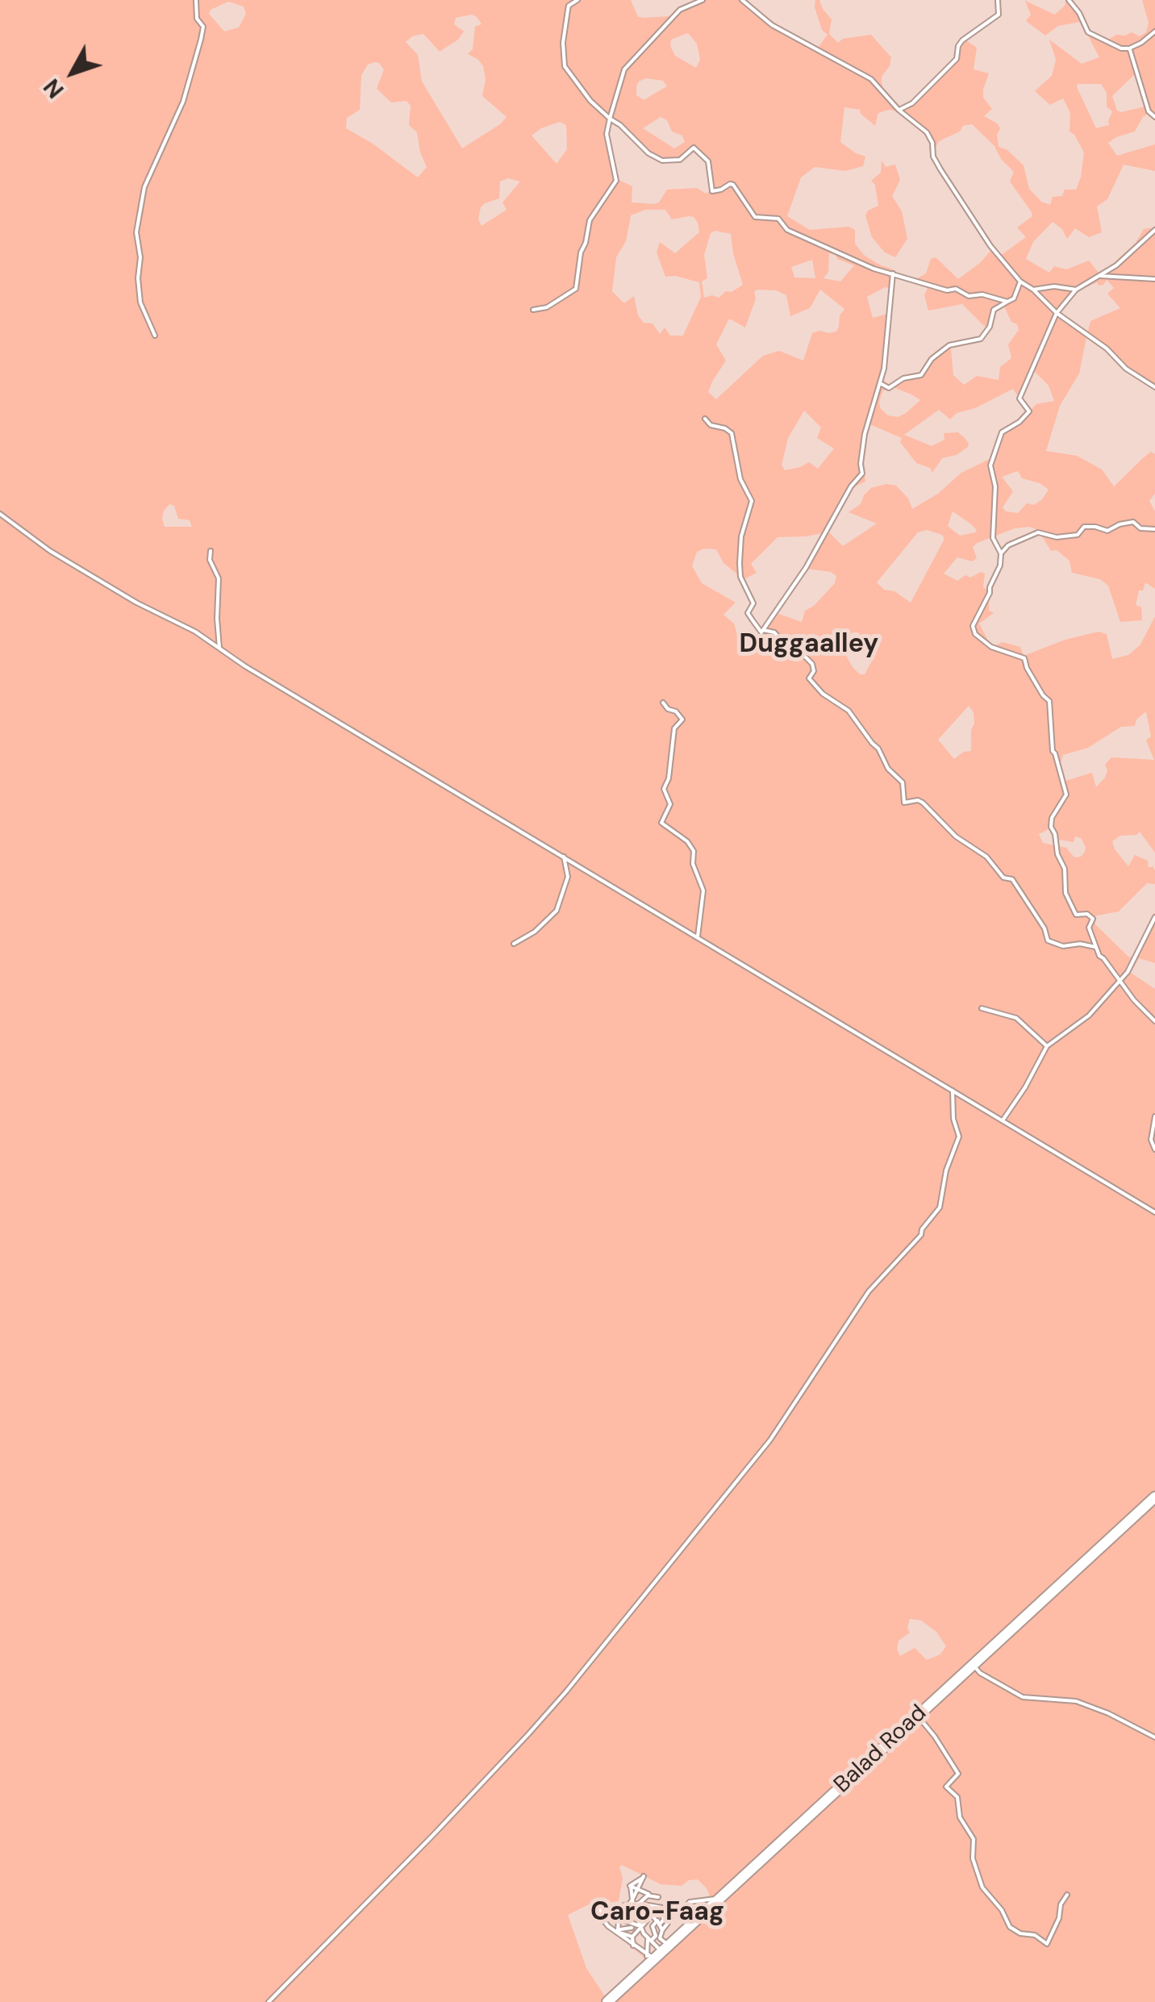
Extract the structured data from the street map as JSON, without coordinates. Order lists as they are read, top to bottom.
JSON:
{
  "streets": {
    "highway": ["Balad Road"]
  },
  "districts": ["Duggaalley", "Caro-Faag"],
  "north": "bottom left"
}
